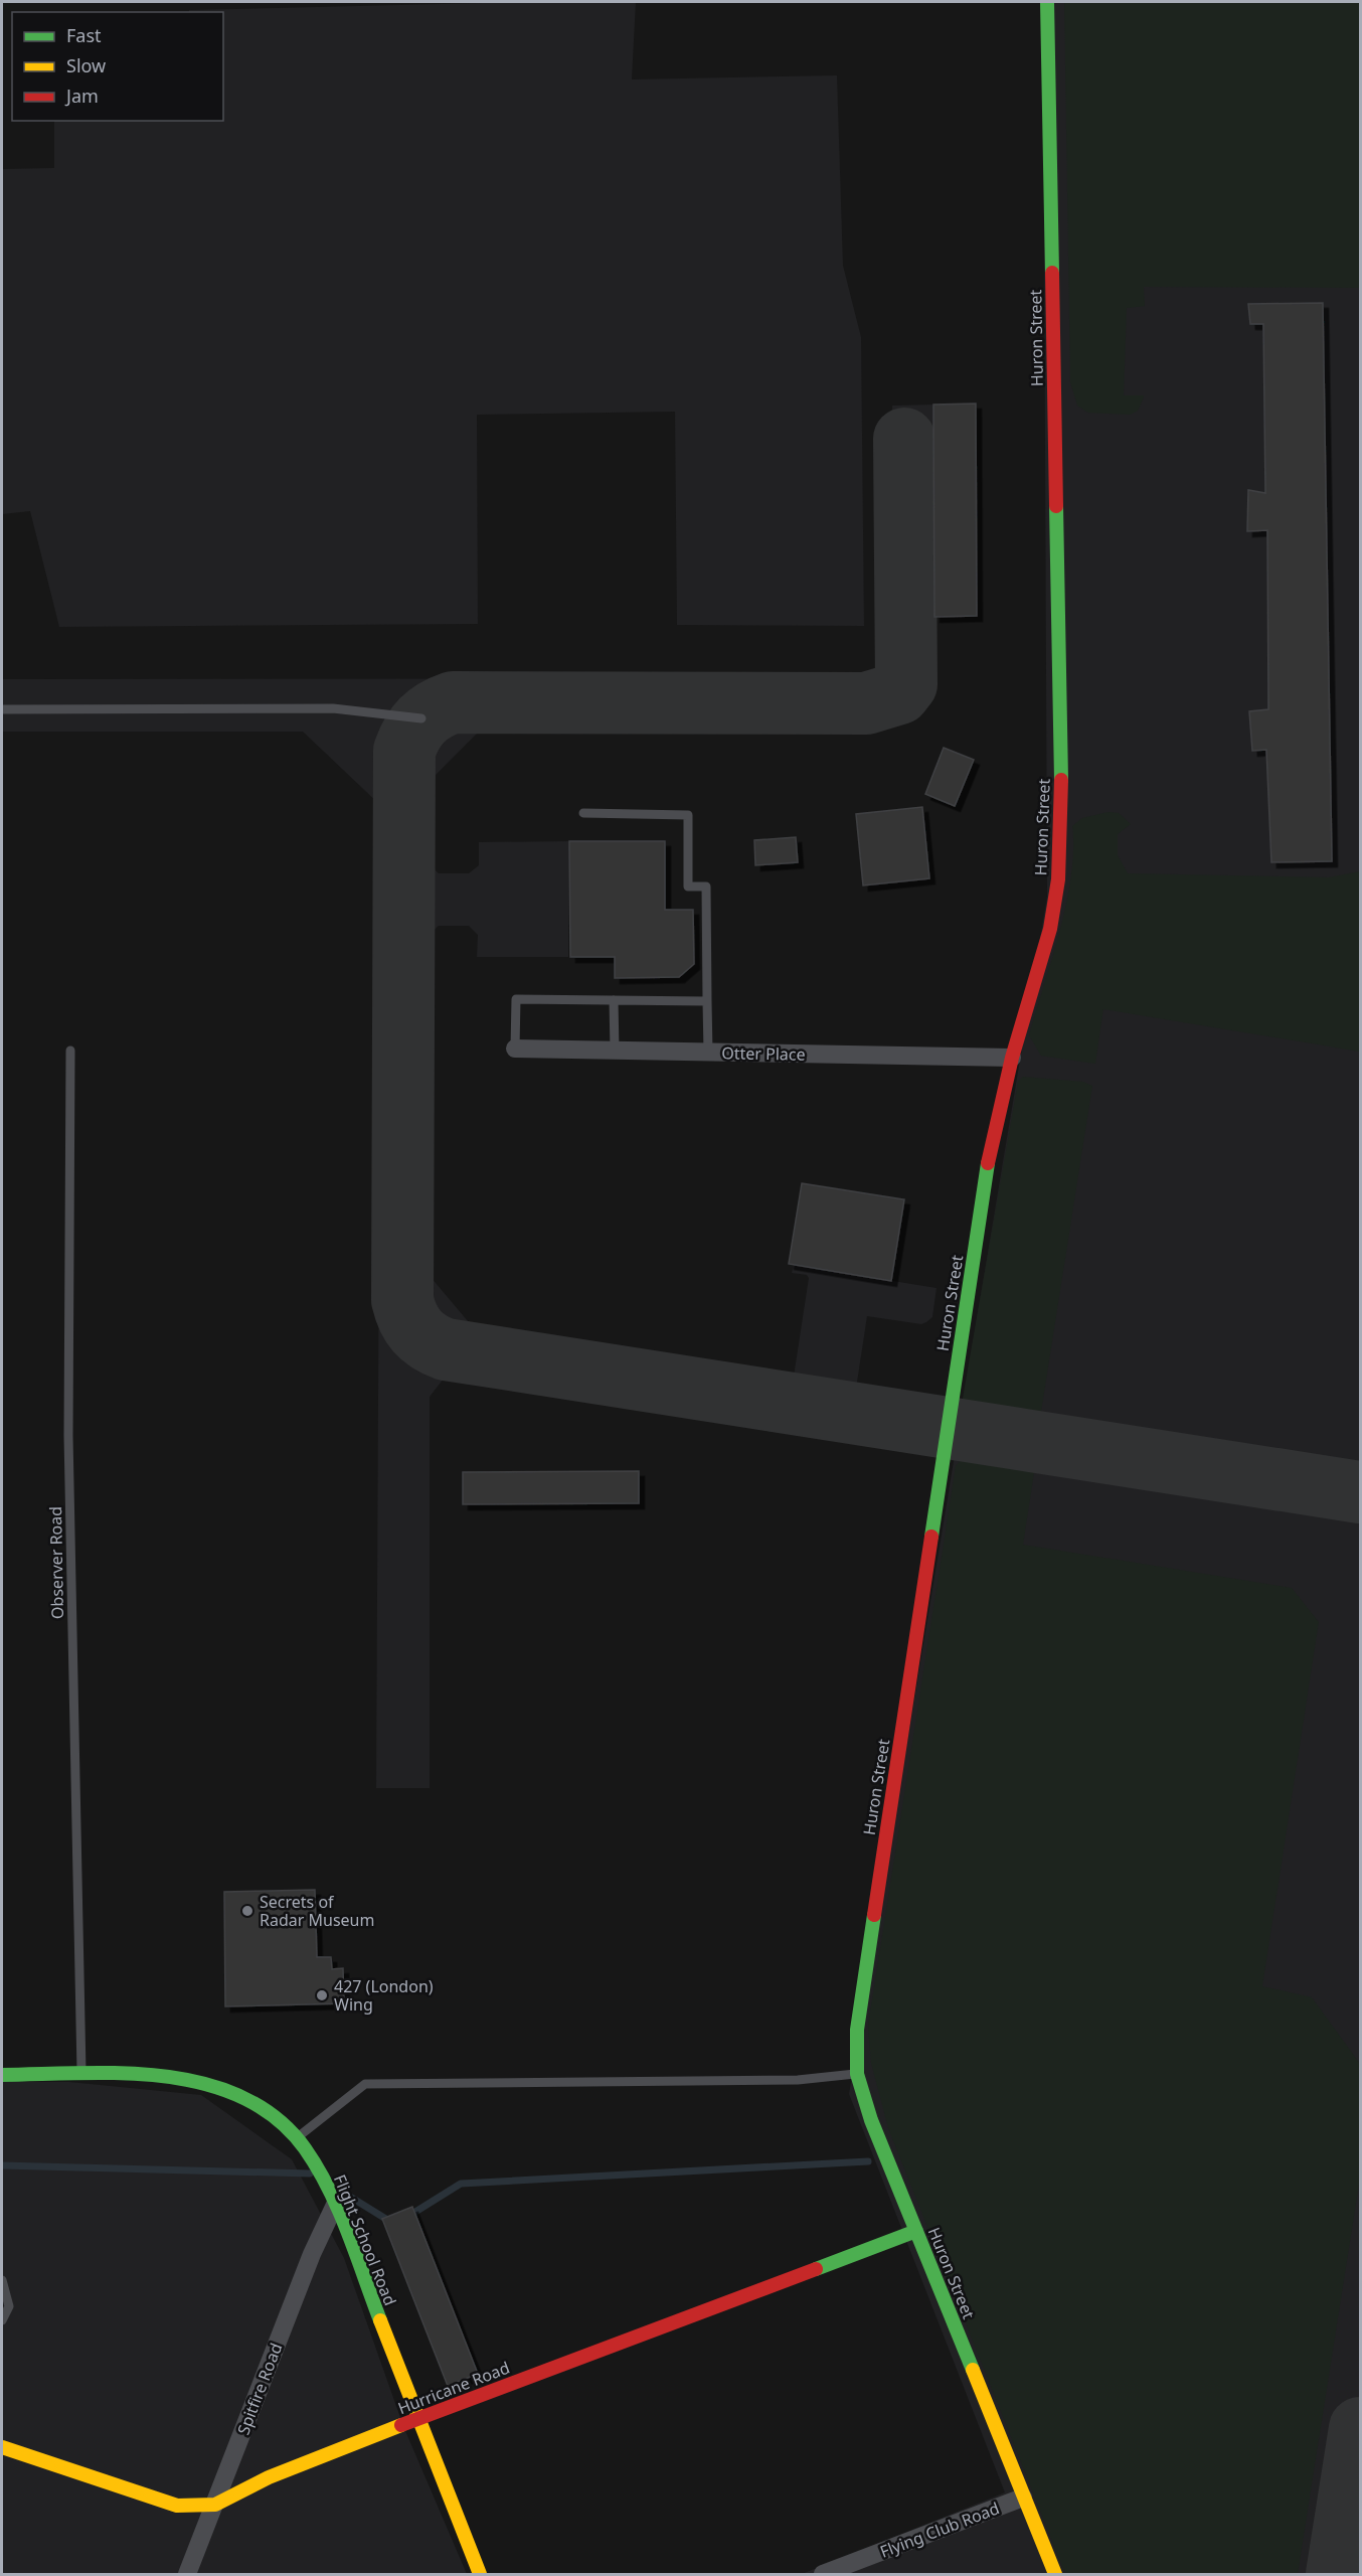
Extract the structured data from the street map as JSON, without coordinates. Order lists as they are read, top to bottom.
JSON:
{
  "streets": {
    "street": [
      "Huron Street",
      "Otter Place",
      "Flight School Road",
      "Hurricane Road",
      "Spitfire Road",
      "Flying Club Road"
    ],
    "lane": ["Observer Road"]
  },
  "crossings": [
    ["Huron Street", "Otter Place"],
    ["Huron Street", "Hurricane Road"],
    ["Huron Street", "Flying Club Road"],
    ["Observer Road", "Flight School Road"],
    ["Flight School Road", "Hurricane Road"],
    ["Flight School Road", "Spitfire Road"],
    ["Hurricane Road", "Spitfire Road"]
  ],
  "places": ["Secrets of Radar Museum", "427 (London) Wing"],
  "legend": ["Fast", "Slow", "Jam"]
}
